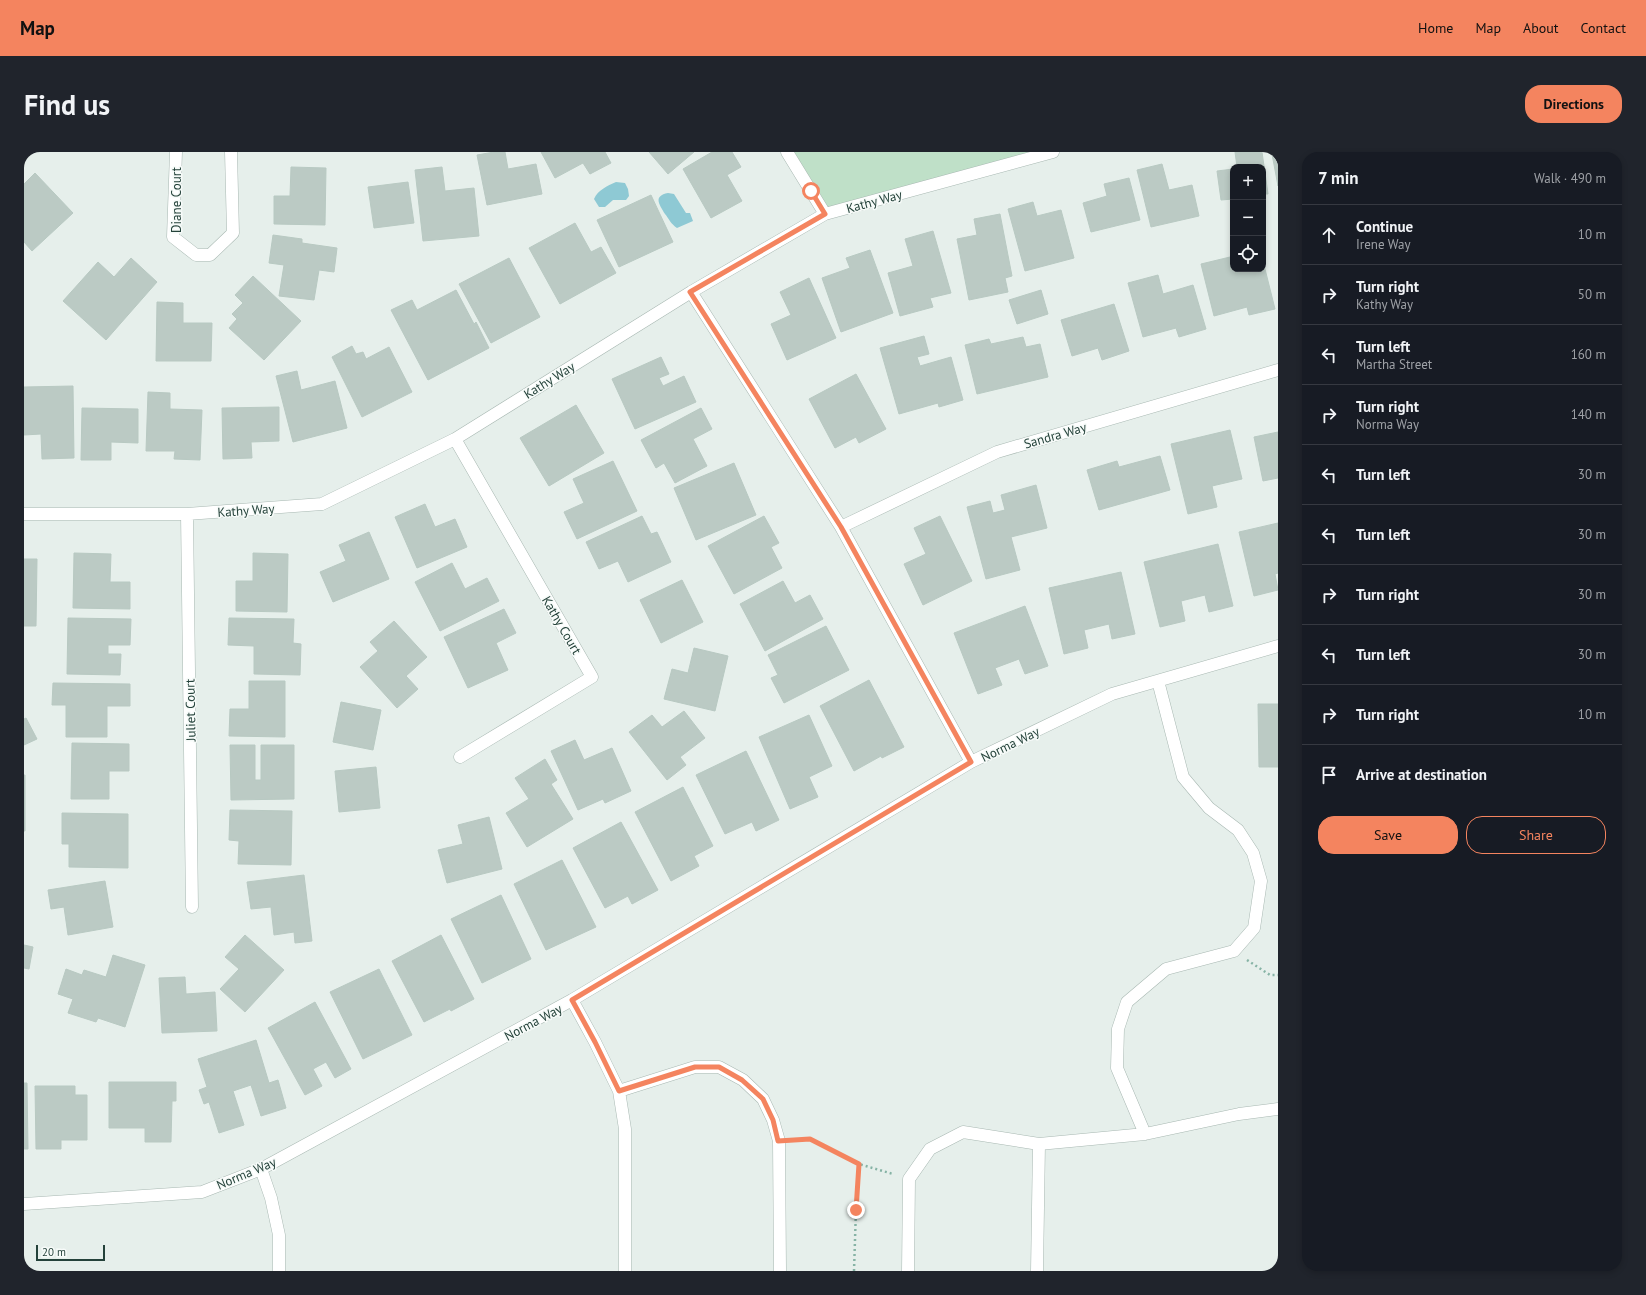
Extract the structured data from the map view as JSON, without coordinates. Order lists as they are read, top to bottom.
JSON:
{
  "streets": {
    "street": [
      "Diane Court",
      "Kathy Way",
      "Sandra Way",
      "Kathy Court",
      "Juliet Court",
      "Norma Way"
    ]
  },
  "crossings": [
    ["Kathy Way", "Kathy Court"],
    ["Kathy Way", "Juliet Court"]
  ],
  "scale_bar": "20 m",
  "page": {
    "header": "Map",
    "nav": [
      "Home",
      "Map",
      "About",
      "Contact"
    ],
    "buttons": [
      "Directions",
      ["Save", "Share"]
    ],
    "title": "Find us",
    "heading": ["7 min", "Walk · 490 m"],
    "map_buttons": ["+", "−"],
    "list": [
      ["Continue", "Irene Way", "10 m"],
      ["Turn right", "Kathy Way", "50 m"],
      ["Turn left", "Martha Street", "160 m"],
      ["Turn right", "Norma Way", "140 m"],
      ["Turn left", "30 m"],
      ["Turn left", "30 m"],
      ["Turn right", "30 m"],
      ["Turn left", "30 m"],
      ["Turn right", "10 m"],
      "Arrive at destination"
    ],
    "scale": "20 m"
  }
}
